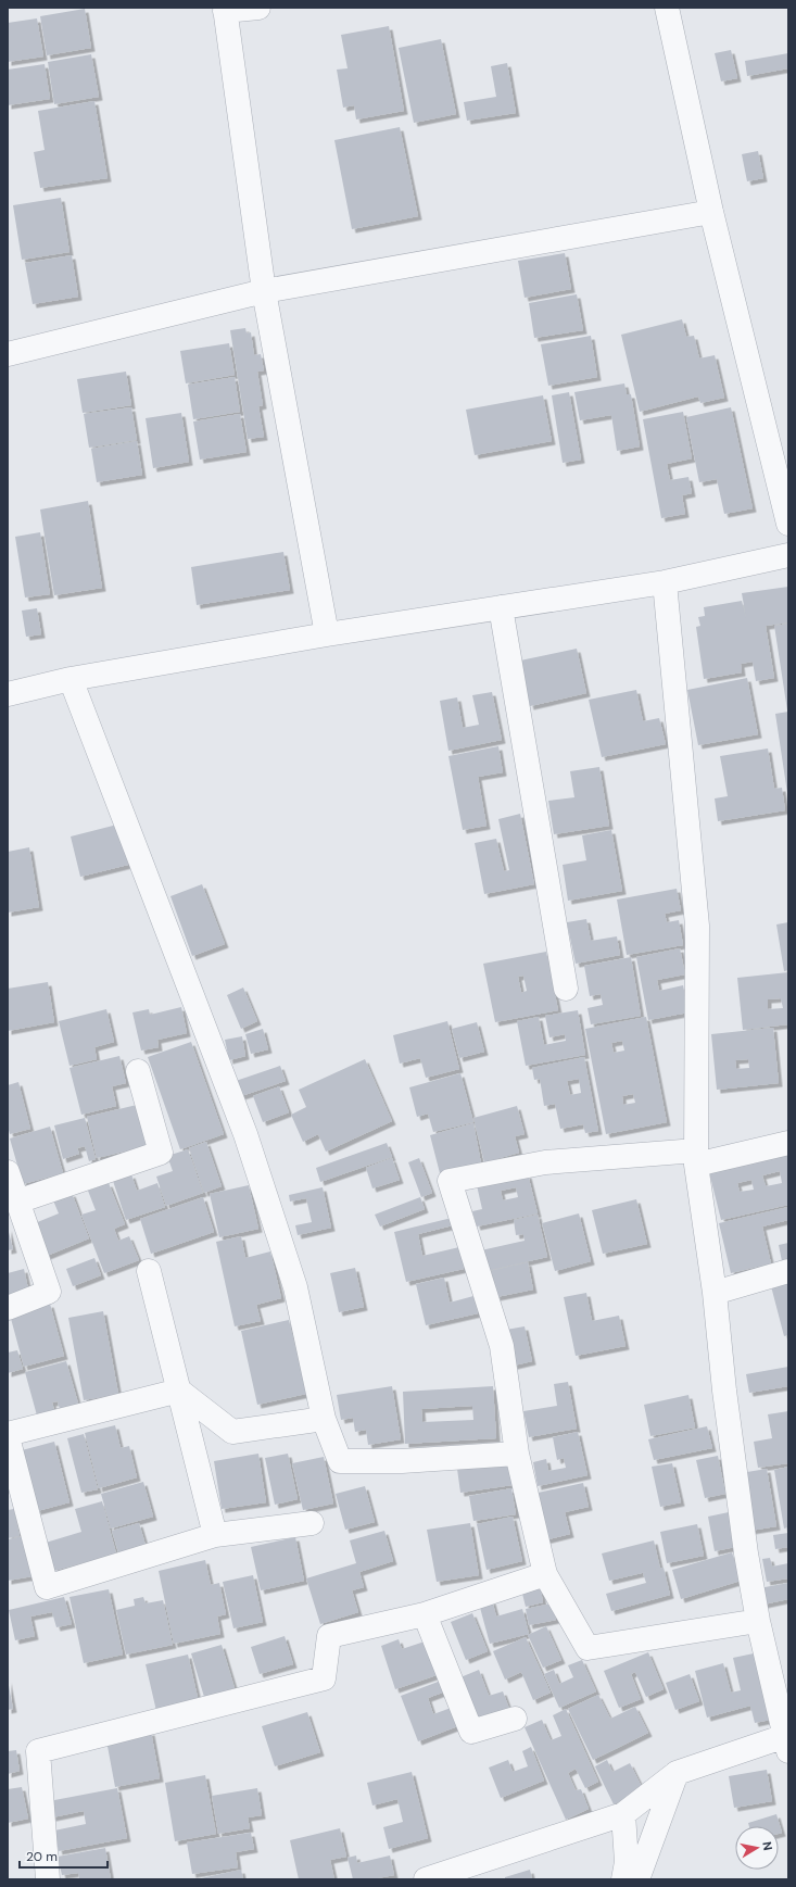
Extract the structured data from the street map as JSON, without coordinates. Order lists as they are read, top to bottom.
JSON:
{
  "scale_bar": "20 m",
  "north": "right"
}
